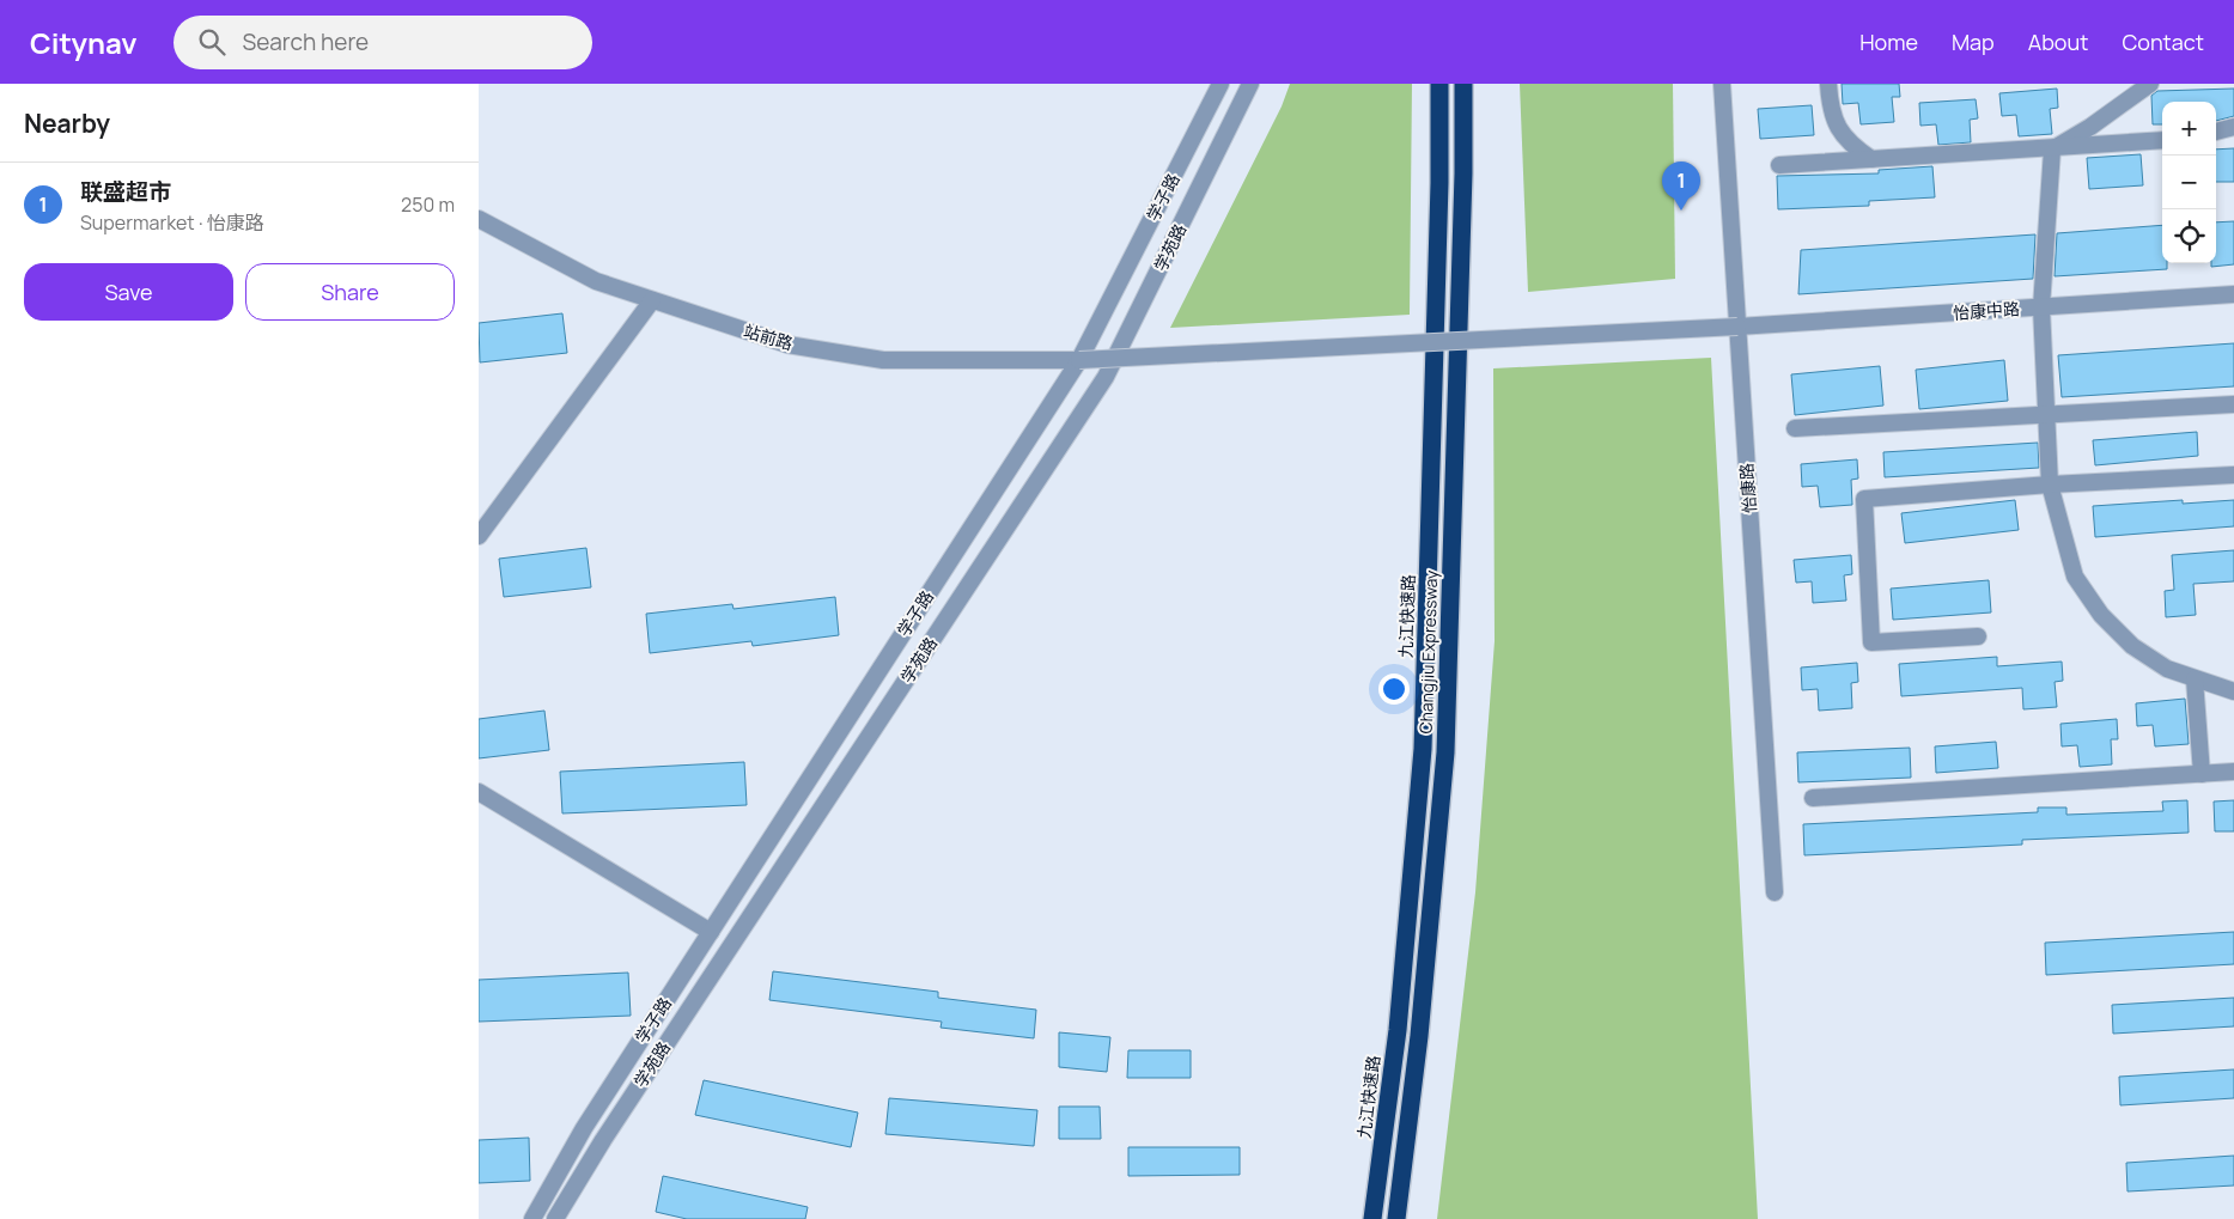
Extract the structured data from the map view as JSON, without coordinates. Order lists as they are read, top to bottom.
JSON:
{
  "streets": {
    "highway": ["九江快速路", "Changjiu Expressway"],
    "street": [
      "学子路",
      "学苑路",
      "怡康中路",
      "站前路",
      "怡康路"
    ]
  },
  "crossings": [
    ["学子路", "站前路"],
    ["怡康中路", "站前路"],
    ["怡康中路", "怡康路"],
    ["站前路", "怡康路"]
  ],
  "page": {
    "header": "Citynav",
    "search": "Search here",
    "nav": [
      "Home",
      "Map",
      "About",
      "Contact"
    ],
    "heading": "Nearby",
    "map_buttons": ["+", "−"],
    "list": [
      {
        "mark": "1",
        "name": "联盛超市",
        "note": "Supermarket · 怡康路",
        "value": "250 m"
      }
    ],
    "pins": "1",
    "buttons": ["Save", "Share"]
  }
}
